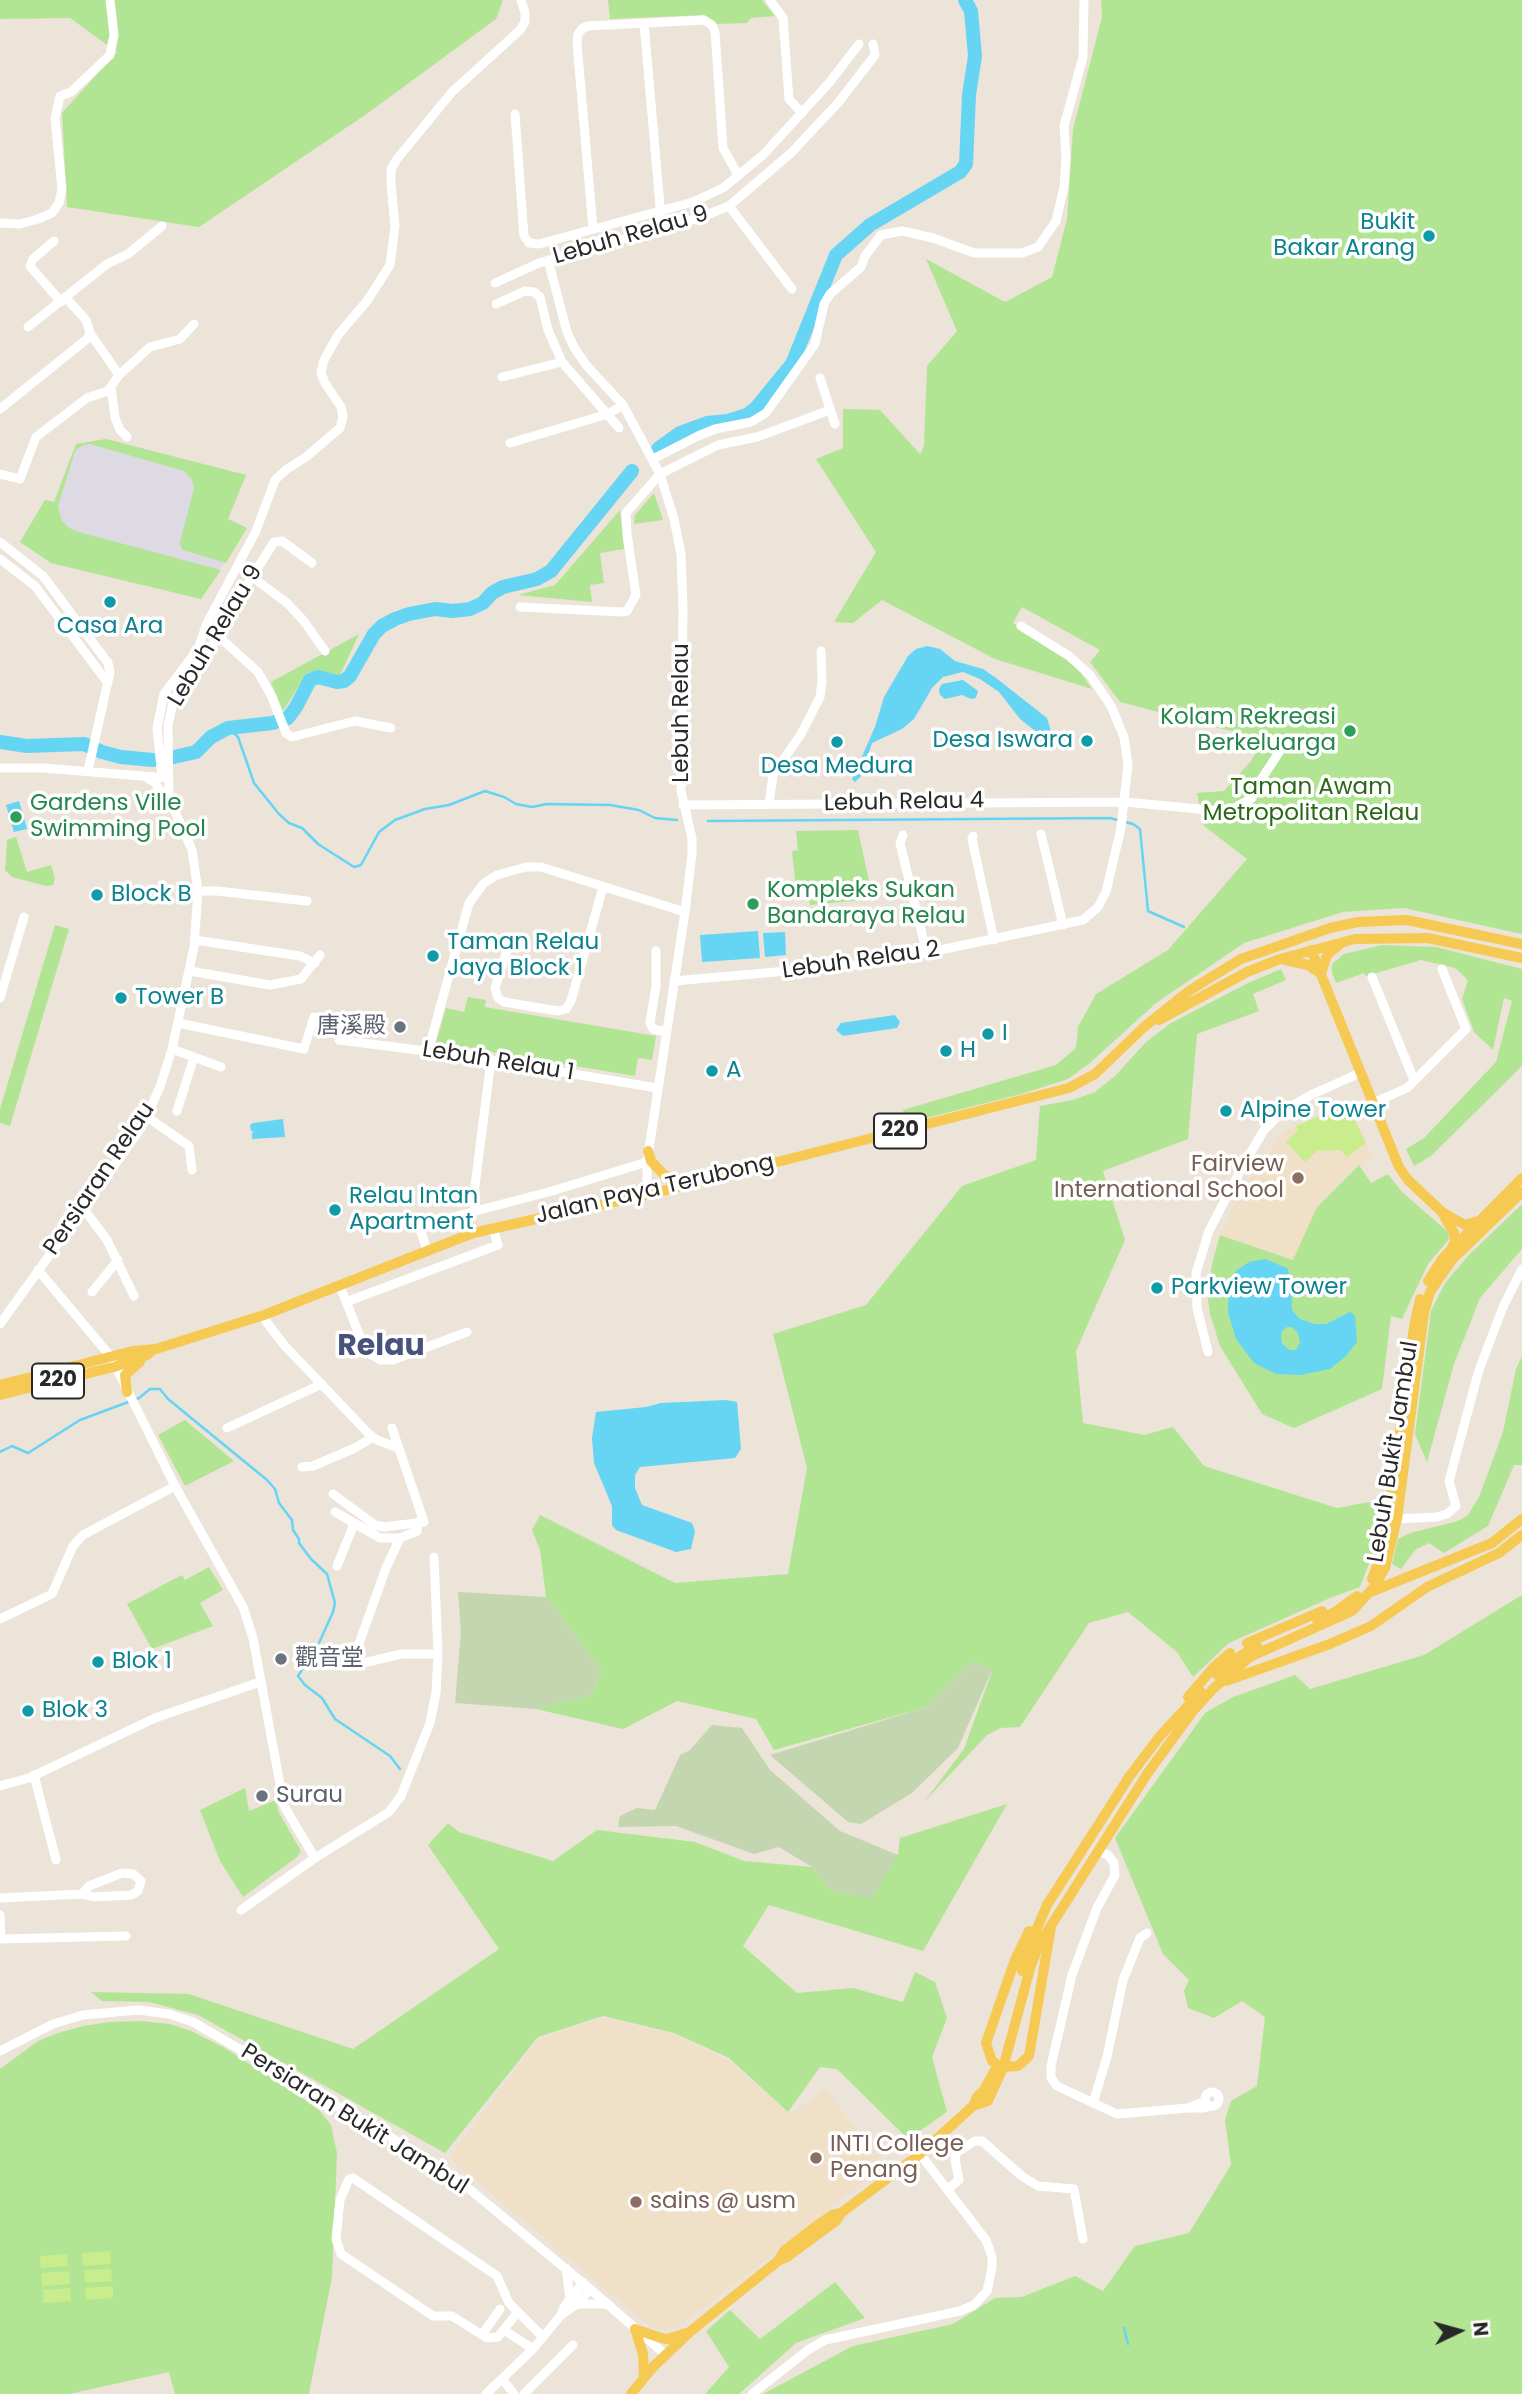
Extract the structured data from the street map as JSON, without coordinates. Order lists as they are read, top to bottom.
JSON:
{
  "streets": {
    "main road": ["220", "Jalan Paya Terubong", "Lebuh Bukit Jambul"],
    "street": [
      "Lebuh Relau 9",
      "Lebuh Relau",
      "Lebuh Relau 4",
      "Lebuh Relau 2",
      "Lebuh Relau 1",
      "Persiaran Relau",
      "Persiaran Bukit Jambul"
    ]
  },
  "crossings": [
    ["Lebuh Relau 9", "Lebuh Relau"],
    ["Lebuh Relau 9", "Persiaran Relau"],
    ["Lebuh Relau", "Lebuh Relau 4"],
    ["Lebuh Relau", "Lebuh Relau 2"],
    ["Lebuh Relau", "Lebuh Relau 1"],
    ["Lebuh Relau", "Jalan Paya Terubong"],
    ["Lebuh Relau 4", "Lebuh Relau 2"],
    ["Lebuh Bukit Jambul", "Persiaran Bukit Jambul"]
  ],
  "districts": ["Relau"],
  "parks": ["Taman Awam Metropolitan Relau"],
  "places": [
    "Bukit Bakar Arang",
    "Casa Ara",
    "Kolam Rekreasi Berkeluarga",
    "Desa Iswara",
    "Desa Medura",
    "Gardens Ville Swimming Pool",
    "Block B",
    "Kompleks Sukan Bandaraya Relau",
    "Taman Relau Jaya Block 1",
    "Tower B",
    "唐溪殿",
    "I",
    "H",
    "A",
    "Alpine Tower",
    "Fairview International School",
    "Relau Intan Apartment",
    "Parkview Tower",
    "觀音堂",
    "Blok 1",
    "Blok 3",
    "Surau",
    "INTI College Penang",
    "sains @ usm"
  ],
  "north": "right"
}
